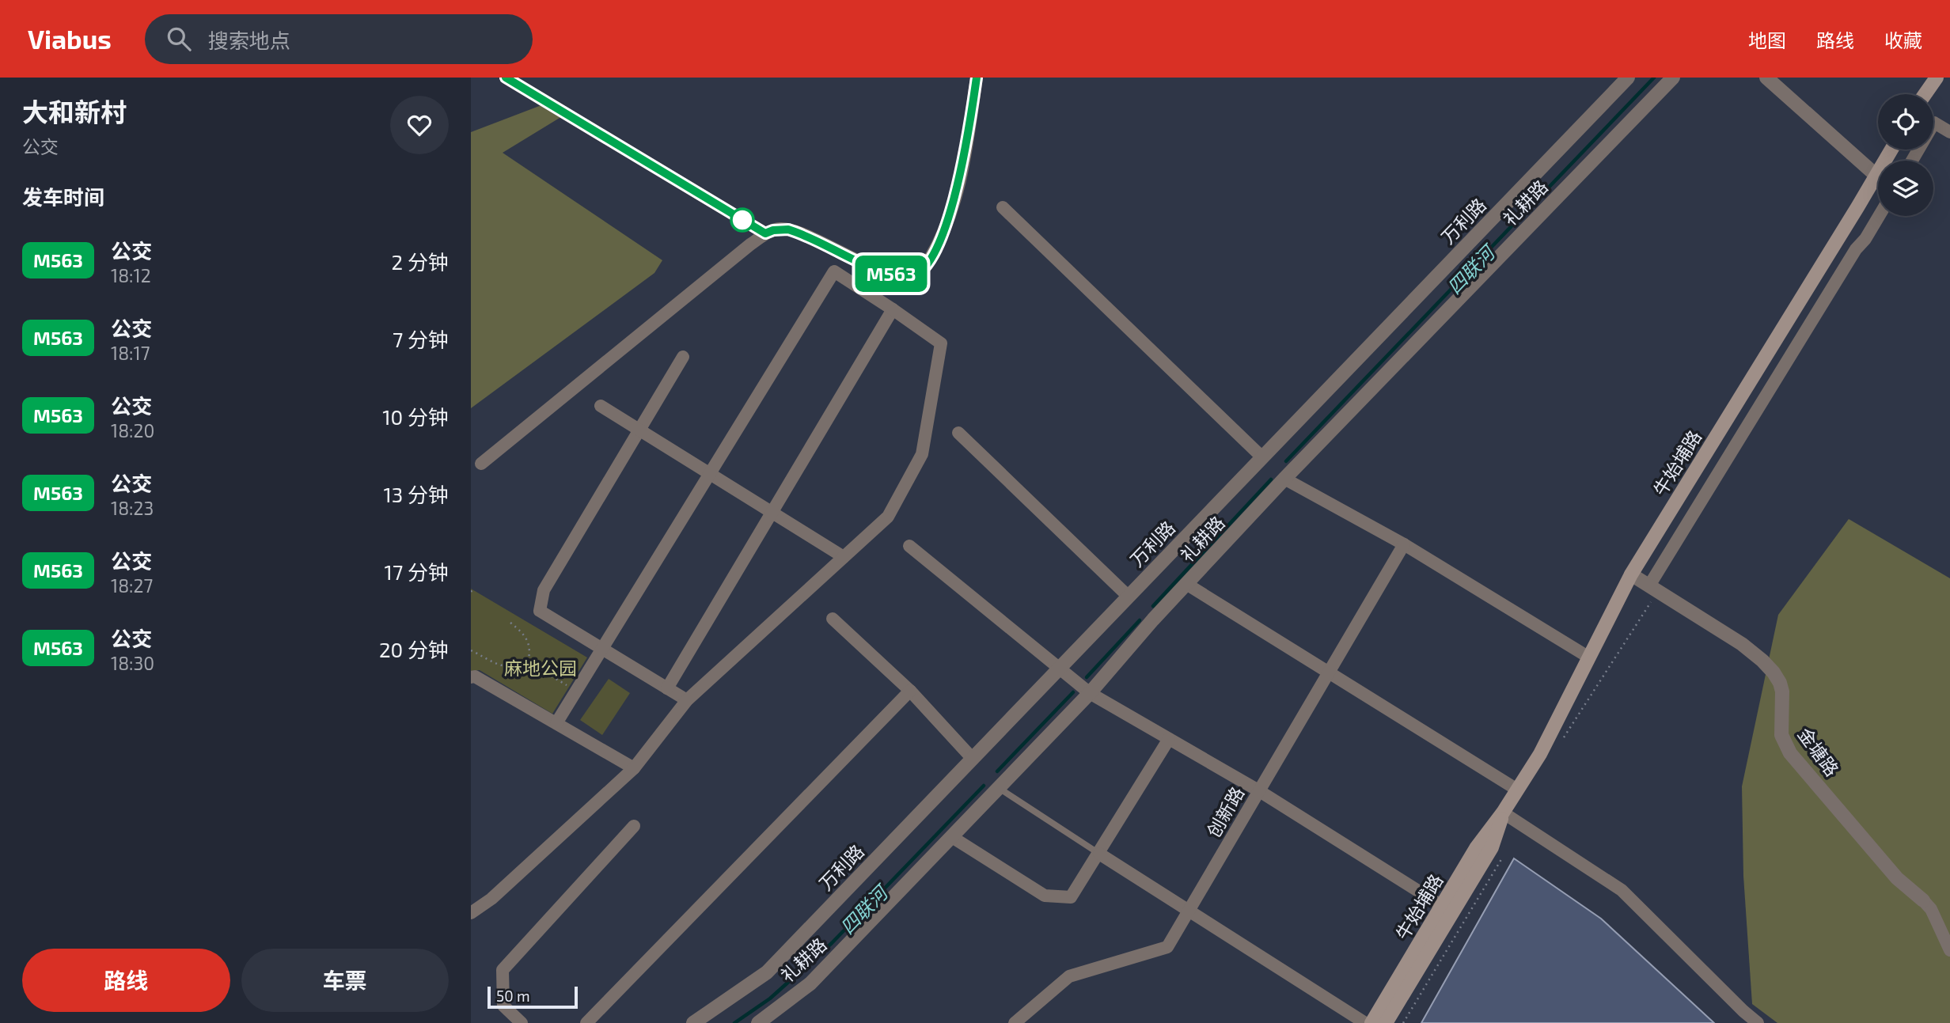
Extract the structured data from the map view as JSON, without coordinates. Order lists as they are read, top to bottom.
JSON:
{
  "streets": {
    "main road": ["牛始埔路"],
    "street": [
      "礼耕路",
      "万利路",
      "金塘路",
      "创新路"
    ]
  },
  "crossings": [
    ["牛始埔路", "金塘路"]
  ],
  "water": ["四联河"],
  "parks": ["麻地公园"],
  "lines": ["bus line M563"],
  "scale_bar": "50 m",
  "page": {
    "header": "Viabus",
    "search": "搜索地点",
    "nav": ["地图", "路线", "收藏"],
    "heading": [
      ["大和新村", "公交"],
      "发车时间"
    ],
    "on_map": "M563",
    "list": [
      {
        "mark": "M563",
        "name": "公交",
        "note": "18:12",
        "value": "2 分钟"
      },
      {
        "mark": "M563",
        "name": "公交",
        "note": "18:17",
        "value": "7 分钟"
      },
      {
        "mark": "M563",
        "name": "公交",
        "note": "18:20",
        "value": "10 分钟"
      },
      {
        "mark": "M563",
        "name": "公交",
        "note": "18:23",
        "value": "13 分钟"
      },
      {
        "mark": "M563",
        "name": "公交",
        "note": "18:27",
        "value": "17 分钟"
      },
      {
        "mark": "M563",
        "name": "公交",
        "note": "18:30",
        "value": "20 分钟"
      }
    ],
    "buttons": ["路线", "车票"],
    "scale": "50 m"
  }
}
